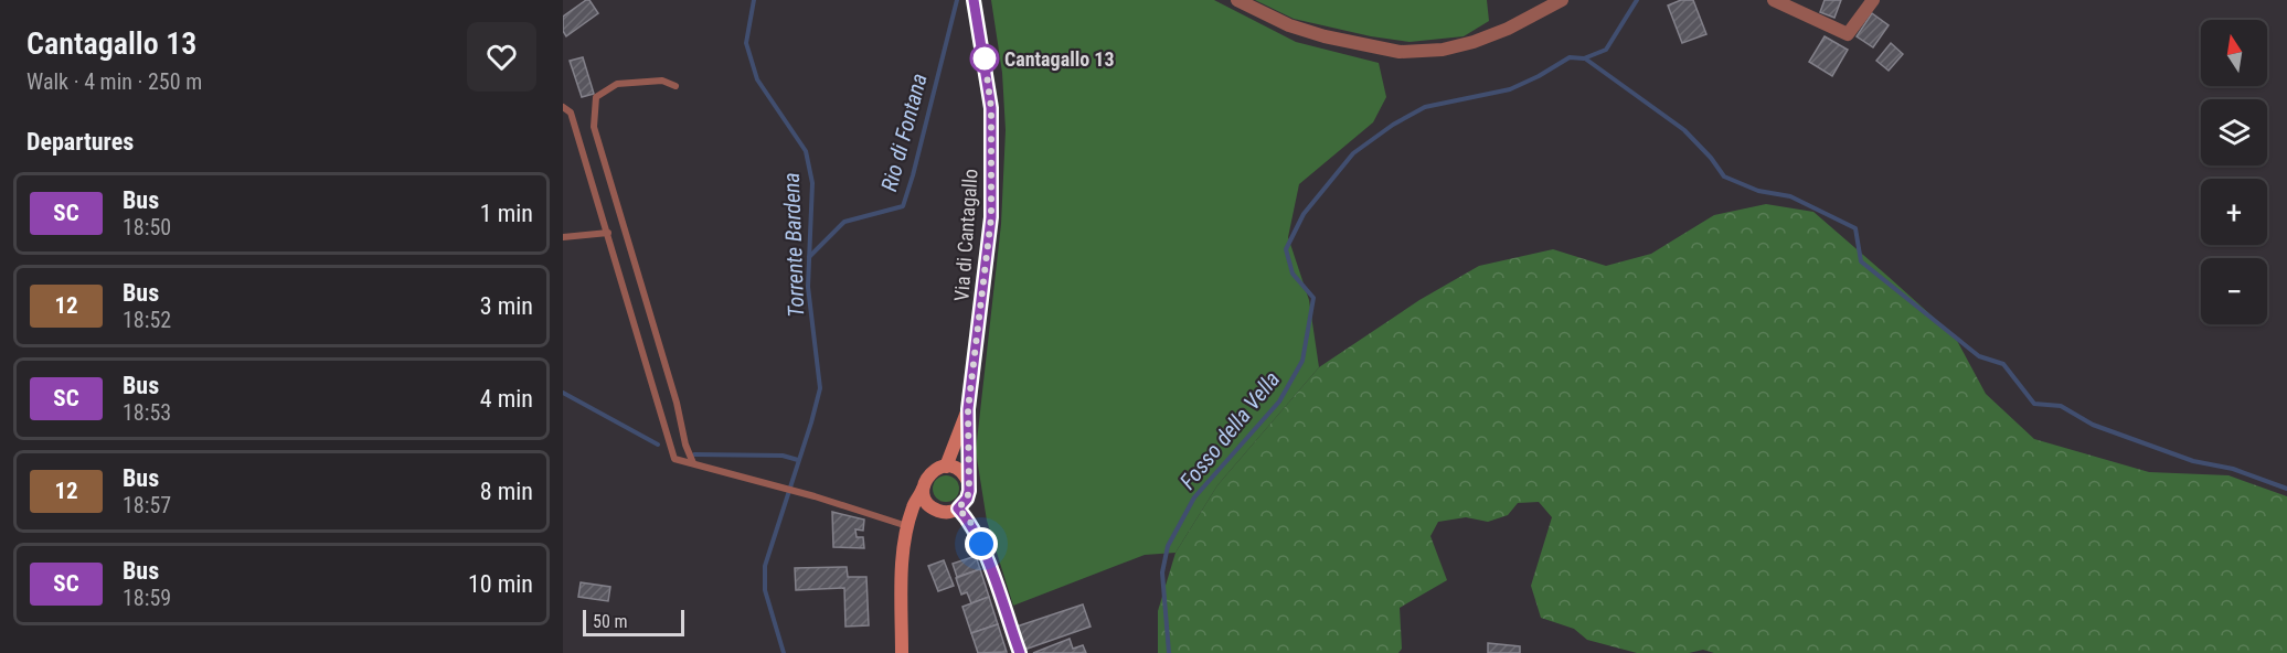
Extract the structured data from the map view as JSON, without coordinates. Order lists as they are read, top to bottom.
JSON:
{
  "streets": {
    "street": ["Via di Cantagallo"]
  },
  "water": ["Rio di Fontana", "Torrente Bardena", "Fosso della Vella"],
  "places": ["Cantagallo 13"],
  "lines": ["bus line SC"],
  "scale_bar": "50 m",
  "north": "top",
  "page": {
    "heading": [
      ["Cantagallo 13", "Walk · 4 min · 250 m"],
      "Departures"
    ],
    "map_buttons": ["+", "−"],
    "list": [
      {
        "mark": "SC",
        "name": "Bus",
        "note": "18:50",
        "value": "1 min"
      },
      {
        "mark": "12",
        "name": "Bus",
        "note": "18:52",
        "value": "3 min"
      },
      {
        "mark": "SC",
        "name": "Bus",
        "note": "18:53",
        "value": "4 min"
      },
      {
        "mark": "12",
        "name": "Bus",
        "note": "18:57",
        "value": "8 min"
      },
      {
        "mark": "SC",
        "name": "Bus",
        "note": "18:59",
        "value": "10 min"
      }
    ],
    "scale": "50 m"
  }
}
